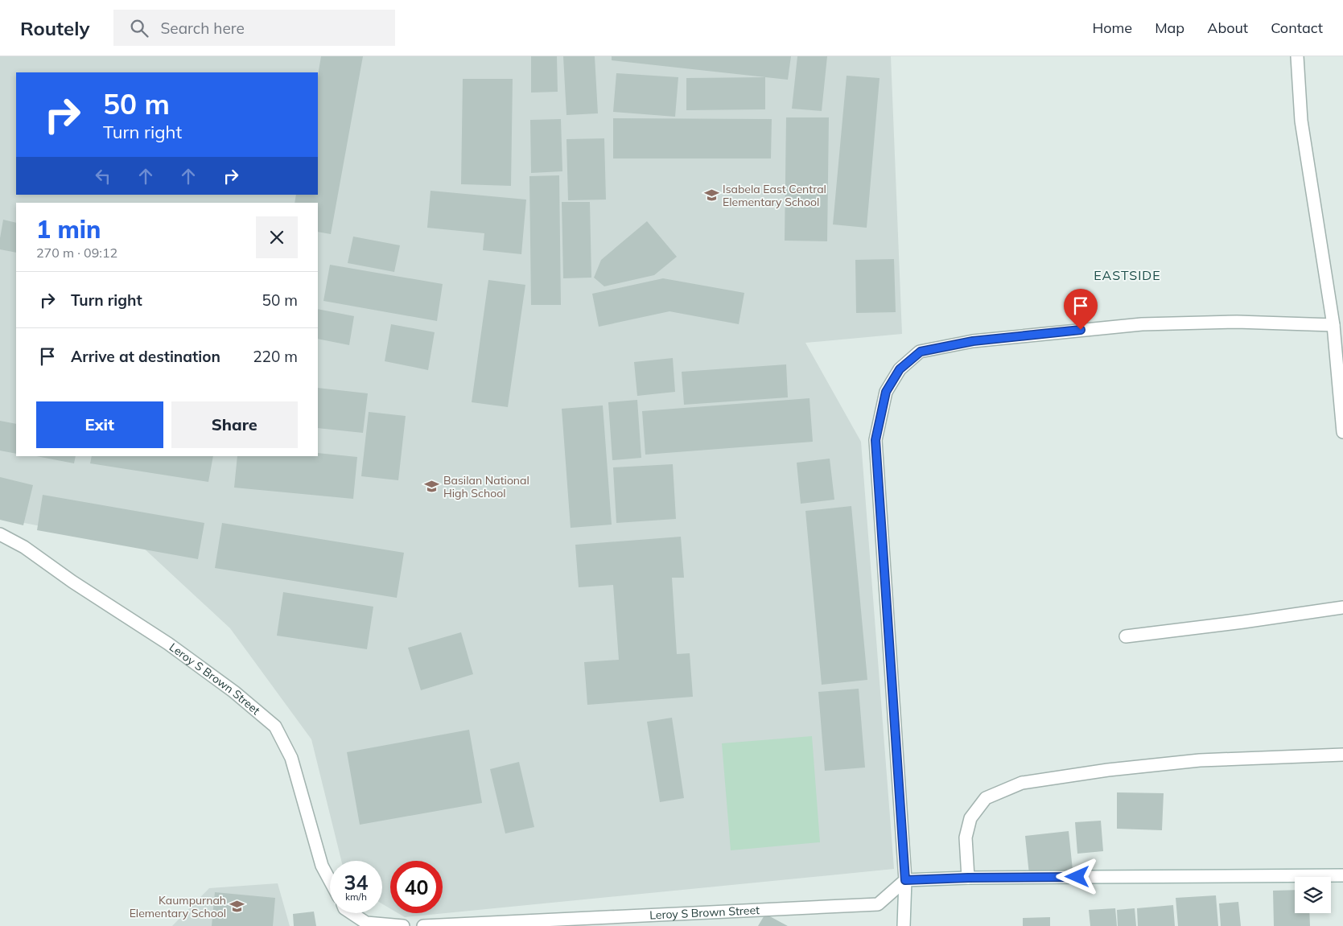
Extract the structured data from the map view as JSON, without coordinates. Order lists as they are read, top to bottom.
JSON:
{
  "streets": {
    "street": ["Leroy S Brown Street"]
  },
  "districts": ["EASTSIDE"],
  "places": {
    "school or university": ["Isabela East Central Elementary School", "Basilan National High School", "Kaumpurnah Elementary School"]
  },
  "page": {
    "header": "Routely",
    "search": "Search here",
    "nav": [
      "Home",
      "Map",
      "About",
      "Contact"
    ],
    "turn": ["50 m", "Turn right"],
    "heading": ["1 min", "270 m · 09:12"],
    "list": [
      {
        "name": "Turn right",
        "value": "50 m"
      },
      {
        "name": "Arrive at destination",
        "value": "220 m"
      }
    ],
    "buttons": ["Exit", "Share"],
    "speed": "34 km/h",
    "limit": "40"
  }
}
